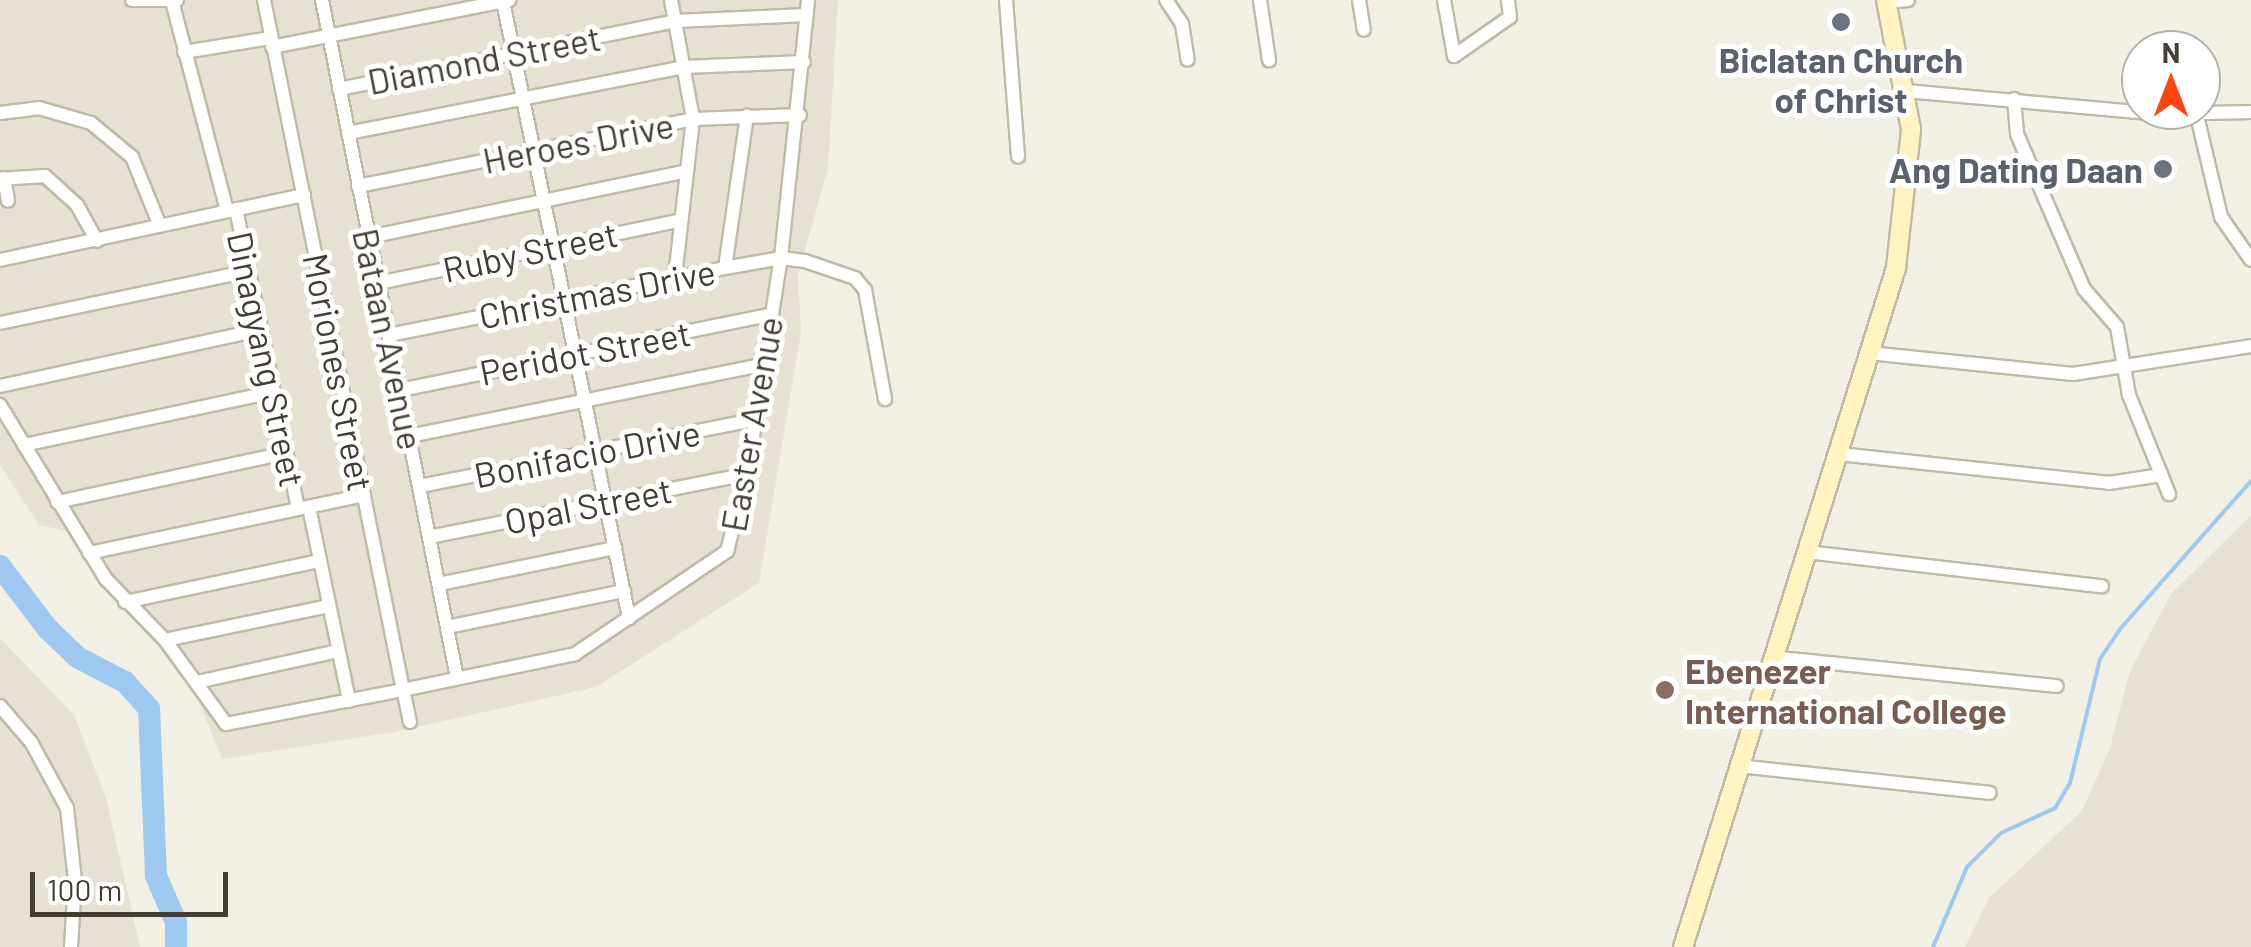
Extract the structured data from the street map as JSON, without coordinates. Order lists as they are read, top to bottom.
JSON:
{
  "streets": {
    "street": [
      "Diamond Street",
      "Heroes Drive",
      "Ruby Street",
      "Christmas Drive",
      "Bataan Avenue",
      "Peridot Street",
      "Dinagyang Street",
      "Moriones Street",
      "Easter Avenue",
      "Bonifacio Drive",
      "Opal Street"
    ]
  },
  "crossings": [
    ["Diamond Street", "Bataan Avenue"],
    ["Diamond Street", "Easter Avenue"],
    ["Heroes Drive", "Bataan Avenue"],
    ["Heroes Drive", "Easter Avenue"],
    ["Ruby Street", "Bataan Avenue"],
    ["Christmas Drive", "Bataan Avenue"],
    ["Christmas Drive", "Easter Avenue"],
    ["Bataan Avenue", "Peridot Street"],
    ["Bataan Avenue", "Easter Avenue"],
    ["Bataan Avenue", "Bonifacio Drive"],
    ["Bataan Avenue", "Opal Street"],
    ["Peridot Street", "Easter Avenue"],
    ["Moriones Street", "Easter Avenue"],
    ["Easter Avenue", "Bonifacio Drive"],
    ["Easter Avenue", "Opal Street"]
  ],
  "places": ["Biclatan Church of Christ", "Ang Dating Daan", "Ebenezer International College"],
  "scale_bar": "100 m",
  "north": "top"
}
